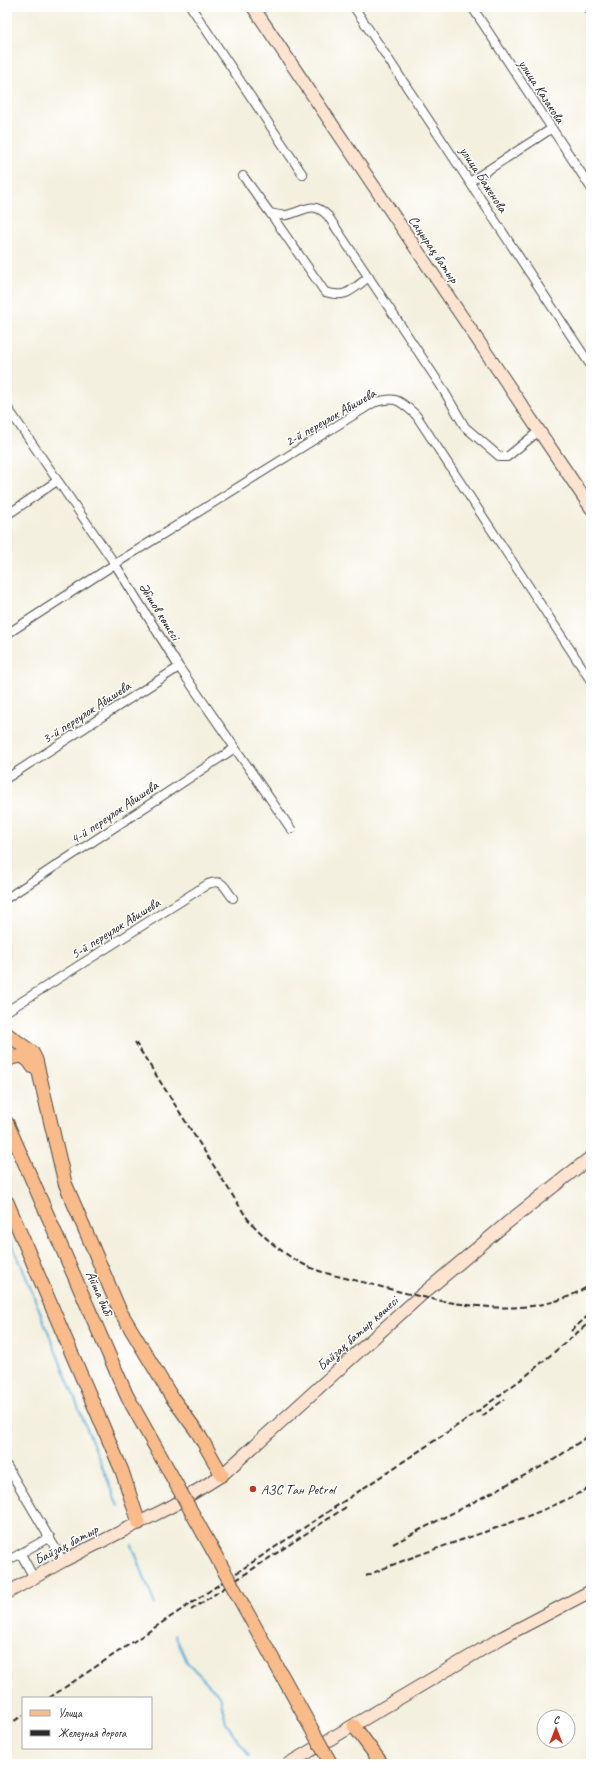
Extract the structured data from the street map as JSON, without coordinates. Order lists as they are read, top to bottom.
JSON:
{
  "streets": {
    "main road": ["Айша бибі"],
    "street": [
      "улица Казакова",
      "улица Баженова",
      "Саңырақ батыр",
      "2-й переулок Абишева",
      "Әбішов көшесі",
      "3-й переулок Абишева",
      "4-й переулок Абишева",
      "5-й переулок Абишева",
      "Байзақ батыр көшесі",
      "Байзақ батыр"
    ]
  },
  "crossings": [
    ["2-й переулок Абишева", "Әбішов көшесі"],
    ["Әбішов көшесі", "3-й переулок Абишева"],
    ["Әбішов көшесі", "4-й переулок Абишева"],
    ["Байзақ батыр көшесі", "Байзақ батыр"]
  ],
  "places": ["АЗС Тан Petrol"],
  "legend": ["Улица", "Железная дорога"],
  "north": "top"
}
